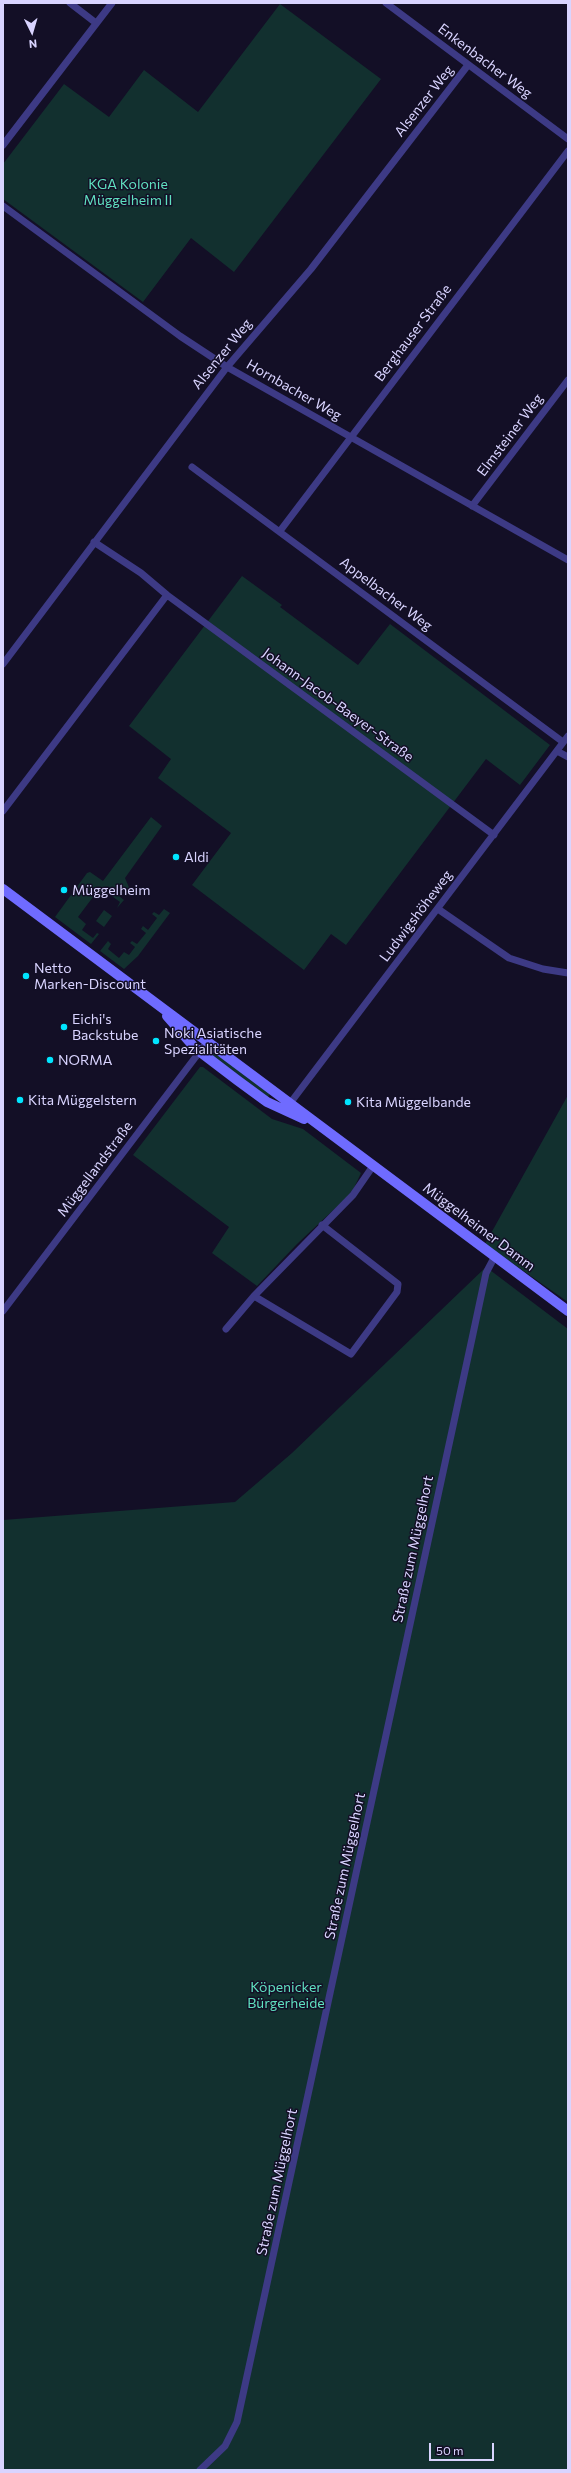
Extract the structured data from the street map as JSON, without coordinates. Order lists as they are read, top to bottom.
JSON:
{
  "streets": {
    "main road": ["Müggelheimer Damm"],
    "street": [
      "Enkenbacher Weg",
      "Alsenzer Weg",
      "Berghauser Straße",
      "Hornbacher Weg",
      "Elmsteiner Weg",
      "Appelbacher Weg",
      "Johann-Jacob-Baeyer-Straße",
      "Ludwigshöheweg",
      "Müggellandstraße",
      "Straße zum Müggelhort"
    ]
  },
  "crossings": [
    ["Enkenbacher Weg", "Alsenzer Weg"],
    ["Alsenzer Weg", "Hornbacher Weg"],
    ["Alsenzer Weg", "Johann-Jacob-Baeyer-Straße"],
    ["Berghauser Straße", "Hornbacher Weg"],
    ["Berghauser Straße", "Appelbacher Weg"],
    ["Hornbacher Weg", "Elmsteiner Weg"],
    ["Appelbacher Weg", "Ludwigshöheweg"],
    ["Johann-Jacob-Baeyer-Straße", "Ludwigshöheweg"],
    ["Ludwigshöheweg", "Müggelheimer Damm"],
    ["Müggellandstraße", "Müggelheimer Damm"],
    ["Müggelheimer Damm", "Straße zum Müggelhort"]
  ],
  "parks": ["KGA Kolonie Müggelheim II", "Köpenicker Bürgerheide"],
  "places": [
    "Aldi",
    "Müggelheim",
    "Netto Marken-Discount",
    "Eichi's Backstube",
    "Noki Asiatische Spezialitäten",
    "NORMA",
    "Kita Müggelstern",
    "Kita Müggelbande"
  ],
  "scale_bar": "50 m",
  "north": "bottom"
}
